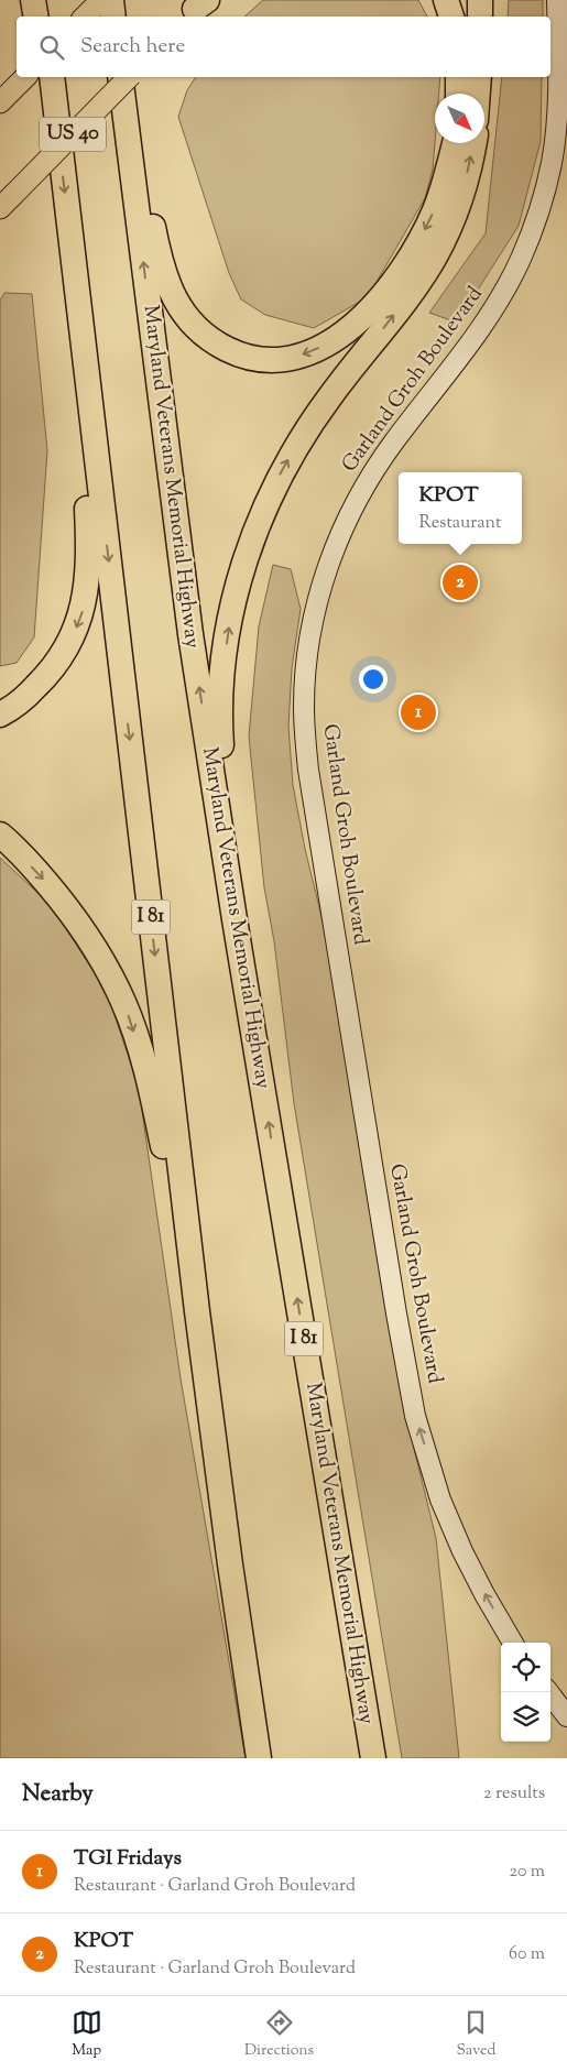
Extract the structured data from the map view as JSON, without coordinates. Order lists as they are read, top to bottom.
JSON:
{
  "streets": {
    "highway": ["Maryland Veterans Memorial Highway", "I 81"],
    "main road": ["US 40"],
    "street": ["Garland Groh Boulevard"]
  },
  "one_way": ["Garland Groh Boulevard"],
  "north": "bottom right",
  "page": {
    "search": "Search here",
    "popup": ["KPOT", "Restaurant"],
    "pins": ["2", "1"],
    "heading": ["Nearby", "2 results"],
    "list": [
      {
        "mark": "1",
        "name": "TGI Fridays",
        "note": "Restaurant · Garland Groh Boulevard",
        "value": "20 m"
      },
      {
        "mark": "2",
        "name": "KPOT",
        "note": "Restaurant · Garland Groh Boulevard",
        "value": "60 m"
      }
    ],
    "nav": ["Map", "Directions", "Saved"]
  }
}
